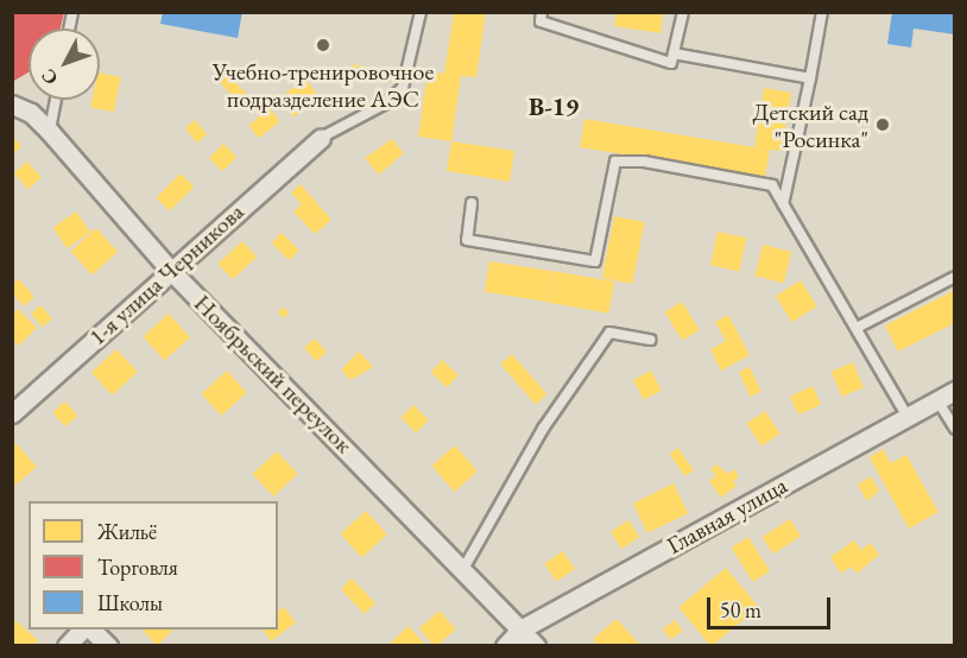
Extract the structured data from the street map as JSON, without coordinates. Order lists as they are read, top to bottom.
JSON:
{
  "streets": {
    "street": ["1-я улица Черникова", "Ноябрьский переулок", "Главная улица"]
  },
  "crossings": [
    ["1-я улица Черникова", "Ноябрьский переулок"],
    ["Ноябрьский переулок", "Главная улица"]
  ],
  "districts": ["В-19"],
  "places": ["Учебно-тренировочное подразделение АЭС", "Детский сад \"Росинка\""],
  "legend": ["Жильё", "Торговля", "Школы"],
  "scale_bar": "50 m",
  "north": "bottom left"
}
